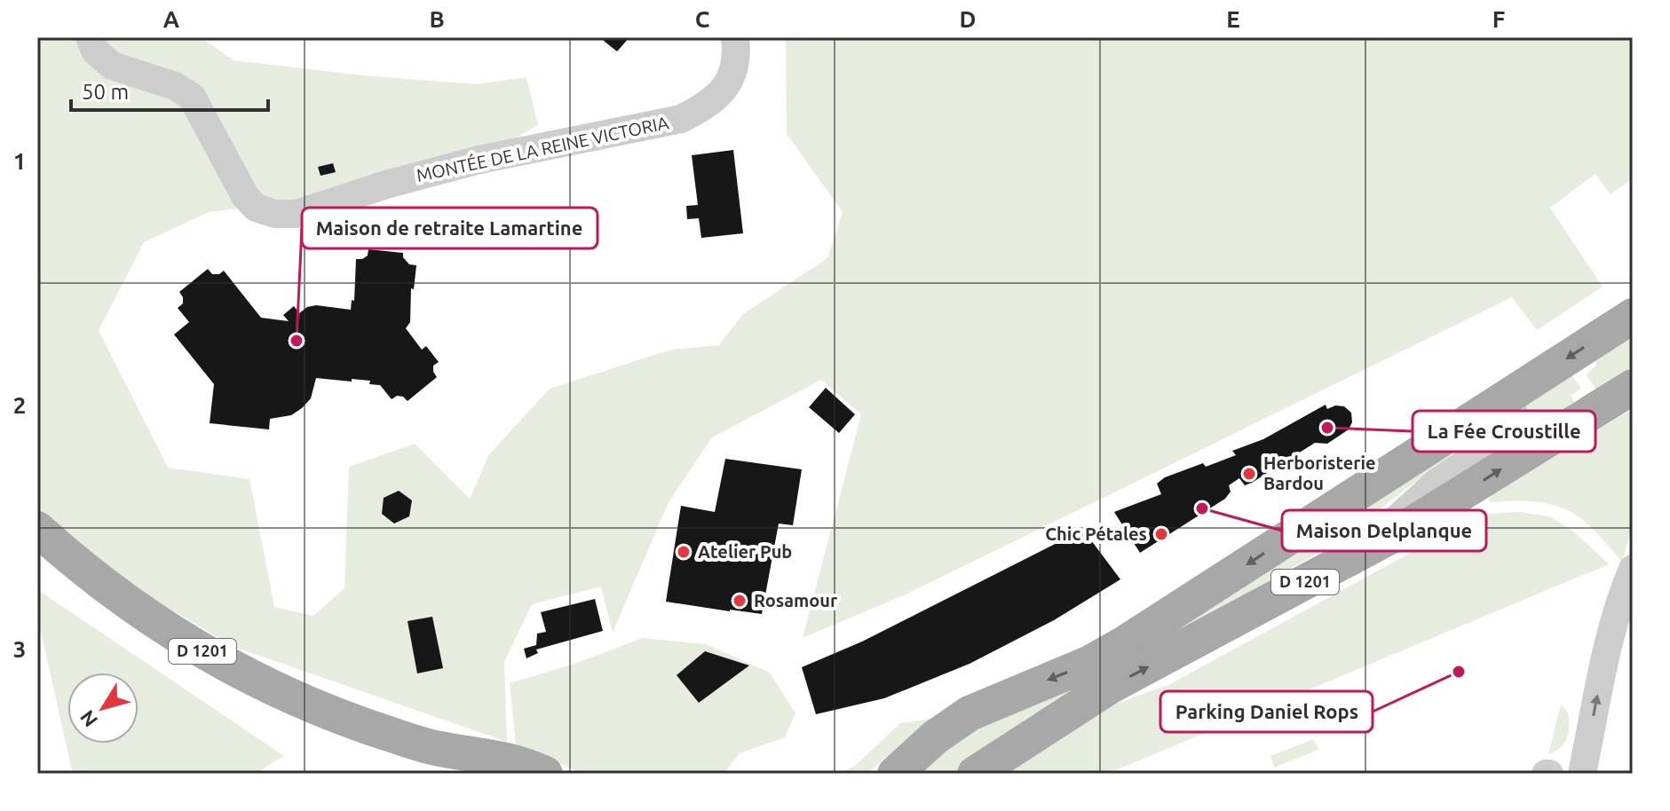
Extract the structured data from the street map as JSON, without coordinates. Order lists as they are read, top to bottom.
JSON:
{
  "streets": {
    "main road": ["D 1201"],
    "street": ["MONTÉE DE LA REINE VICTORIA"]
  },
  "places": [
    "Maison de retraite Lamartine",
    "La Fée Croustille",
    "Herboristerie Bardou",
    "Maison Delplanque",
    "Chic Pétales",
    "Atelier Pub",
    "Rosamour",
    "Parking Daniel Rops"
  ],
  "scale_bar": "50 m",
  "north": "bottom left",
  "grid": {
    "columns": [
      "A",
      "B",
      "C",
      "D",
      "E",
      "F"
    ],
    "rows": ["1", "2", "3"]
  }
}
